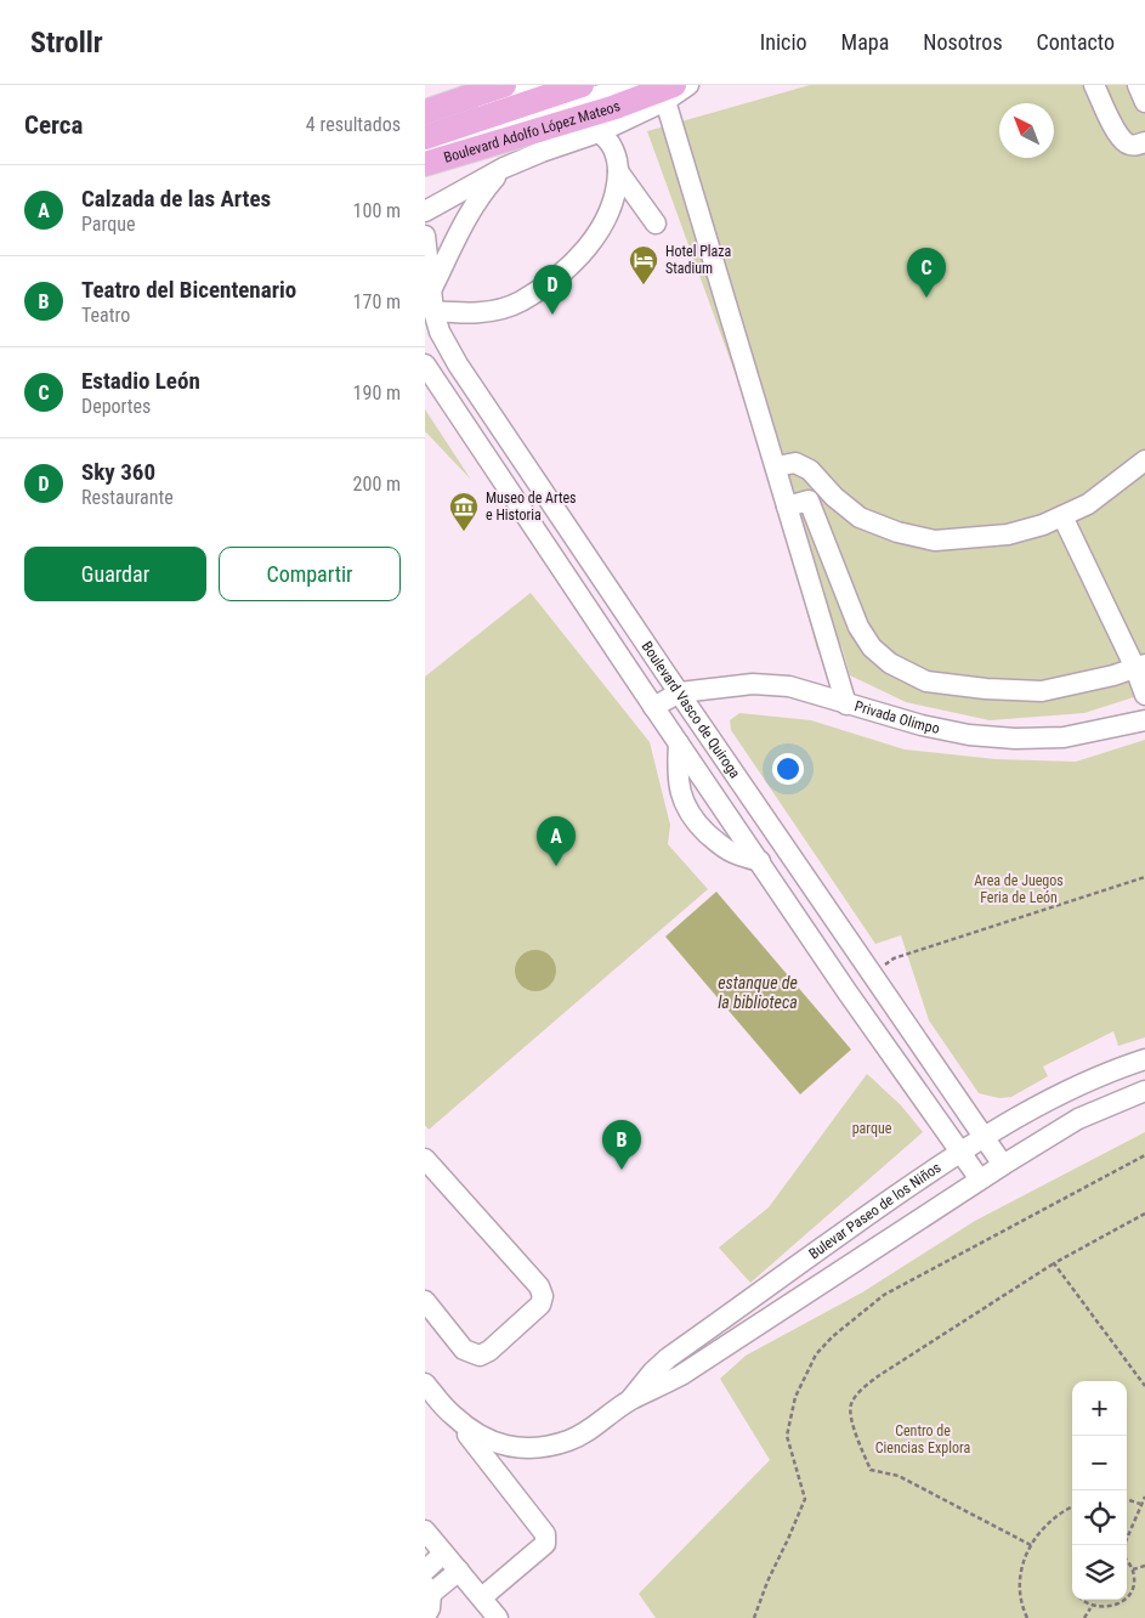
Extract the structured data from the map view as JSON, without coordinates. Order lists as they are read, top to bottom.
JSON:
{
  "streets": {
    "main road": ["Boulevard Adolfo López Mateos"],
    "street": ["Boulevard Vasco de Quiroga", "Privada Olimpo", "Bulevar Paseo de los Niños"]
  },
  "crossings": [
    ["Boulevard Vasco de Quiroga", "Privada Olimpo"],
    ["Boulevard Vasco de Quiroga", "Bulevar Paseo de los Niños"]
  ],
  "water": ["estanque de la biblioteca"],
  "parks": ["Area de Juegos Feria de León", "parque", "Centro de Ciencias Explora"],
  "places": {
    "hotel": ["Hotel Plaza Stadium"],
    "museum": ["Museo de Artes e Historia"]
  },
  "north": "top left",
  "page": {
    "header": "Strollr",
    "nav": [
      "Inicio",
      "Mapa",
      "Nosotros",
      "Contacto"
    ],
    "heading": ["Cerca", "4 resultados"],
    "list": [
      {
        "mark": "A",
        "name": "Calzada de las Artes",
        "note": "Parque",
        "value": "100 m"
      },
      {
        "mark": "B",
        "name": "Teatro del Bicentenario",
        "note": "Teatro",
        "value": "170 m"
      },
      {
        "mark": "C",
        "name": "Estadio León",
        "note": "Deportes",
        "value": "190 m"
      },
      {
        "mark": "D",
        "name": "Sky 360",
        "note": "Restaurante",
        "value": "200 m"
      }
    ],
    "pins": [
      "C",
      "D",
      "A",
      "B"
    ],
    "buttons": ["Guardar", "Compartir"],
    "map_buttons": ["+", "−"]
  }
}
